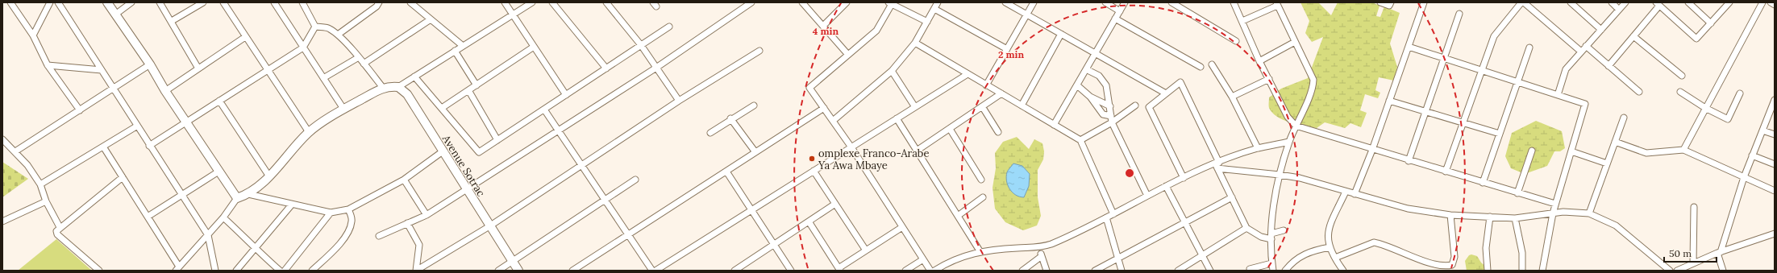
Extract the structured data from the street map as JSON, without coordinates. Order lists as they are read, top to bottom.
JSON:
{
  "streets": {
    "street": ["Avenue Sotrac"]
  },
  "places": ["omplexe Franco-Arabe Ya Awa Mbaye"],
  "scale_bar": "50 m",
  "rings": ["4 min", "2 min"]
}
